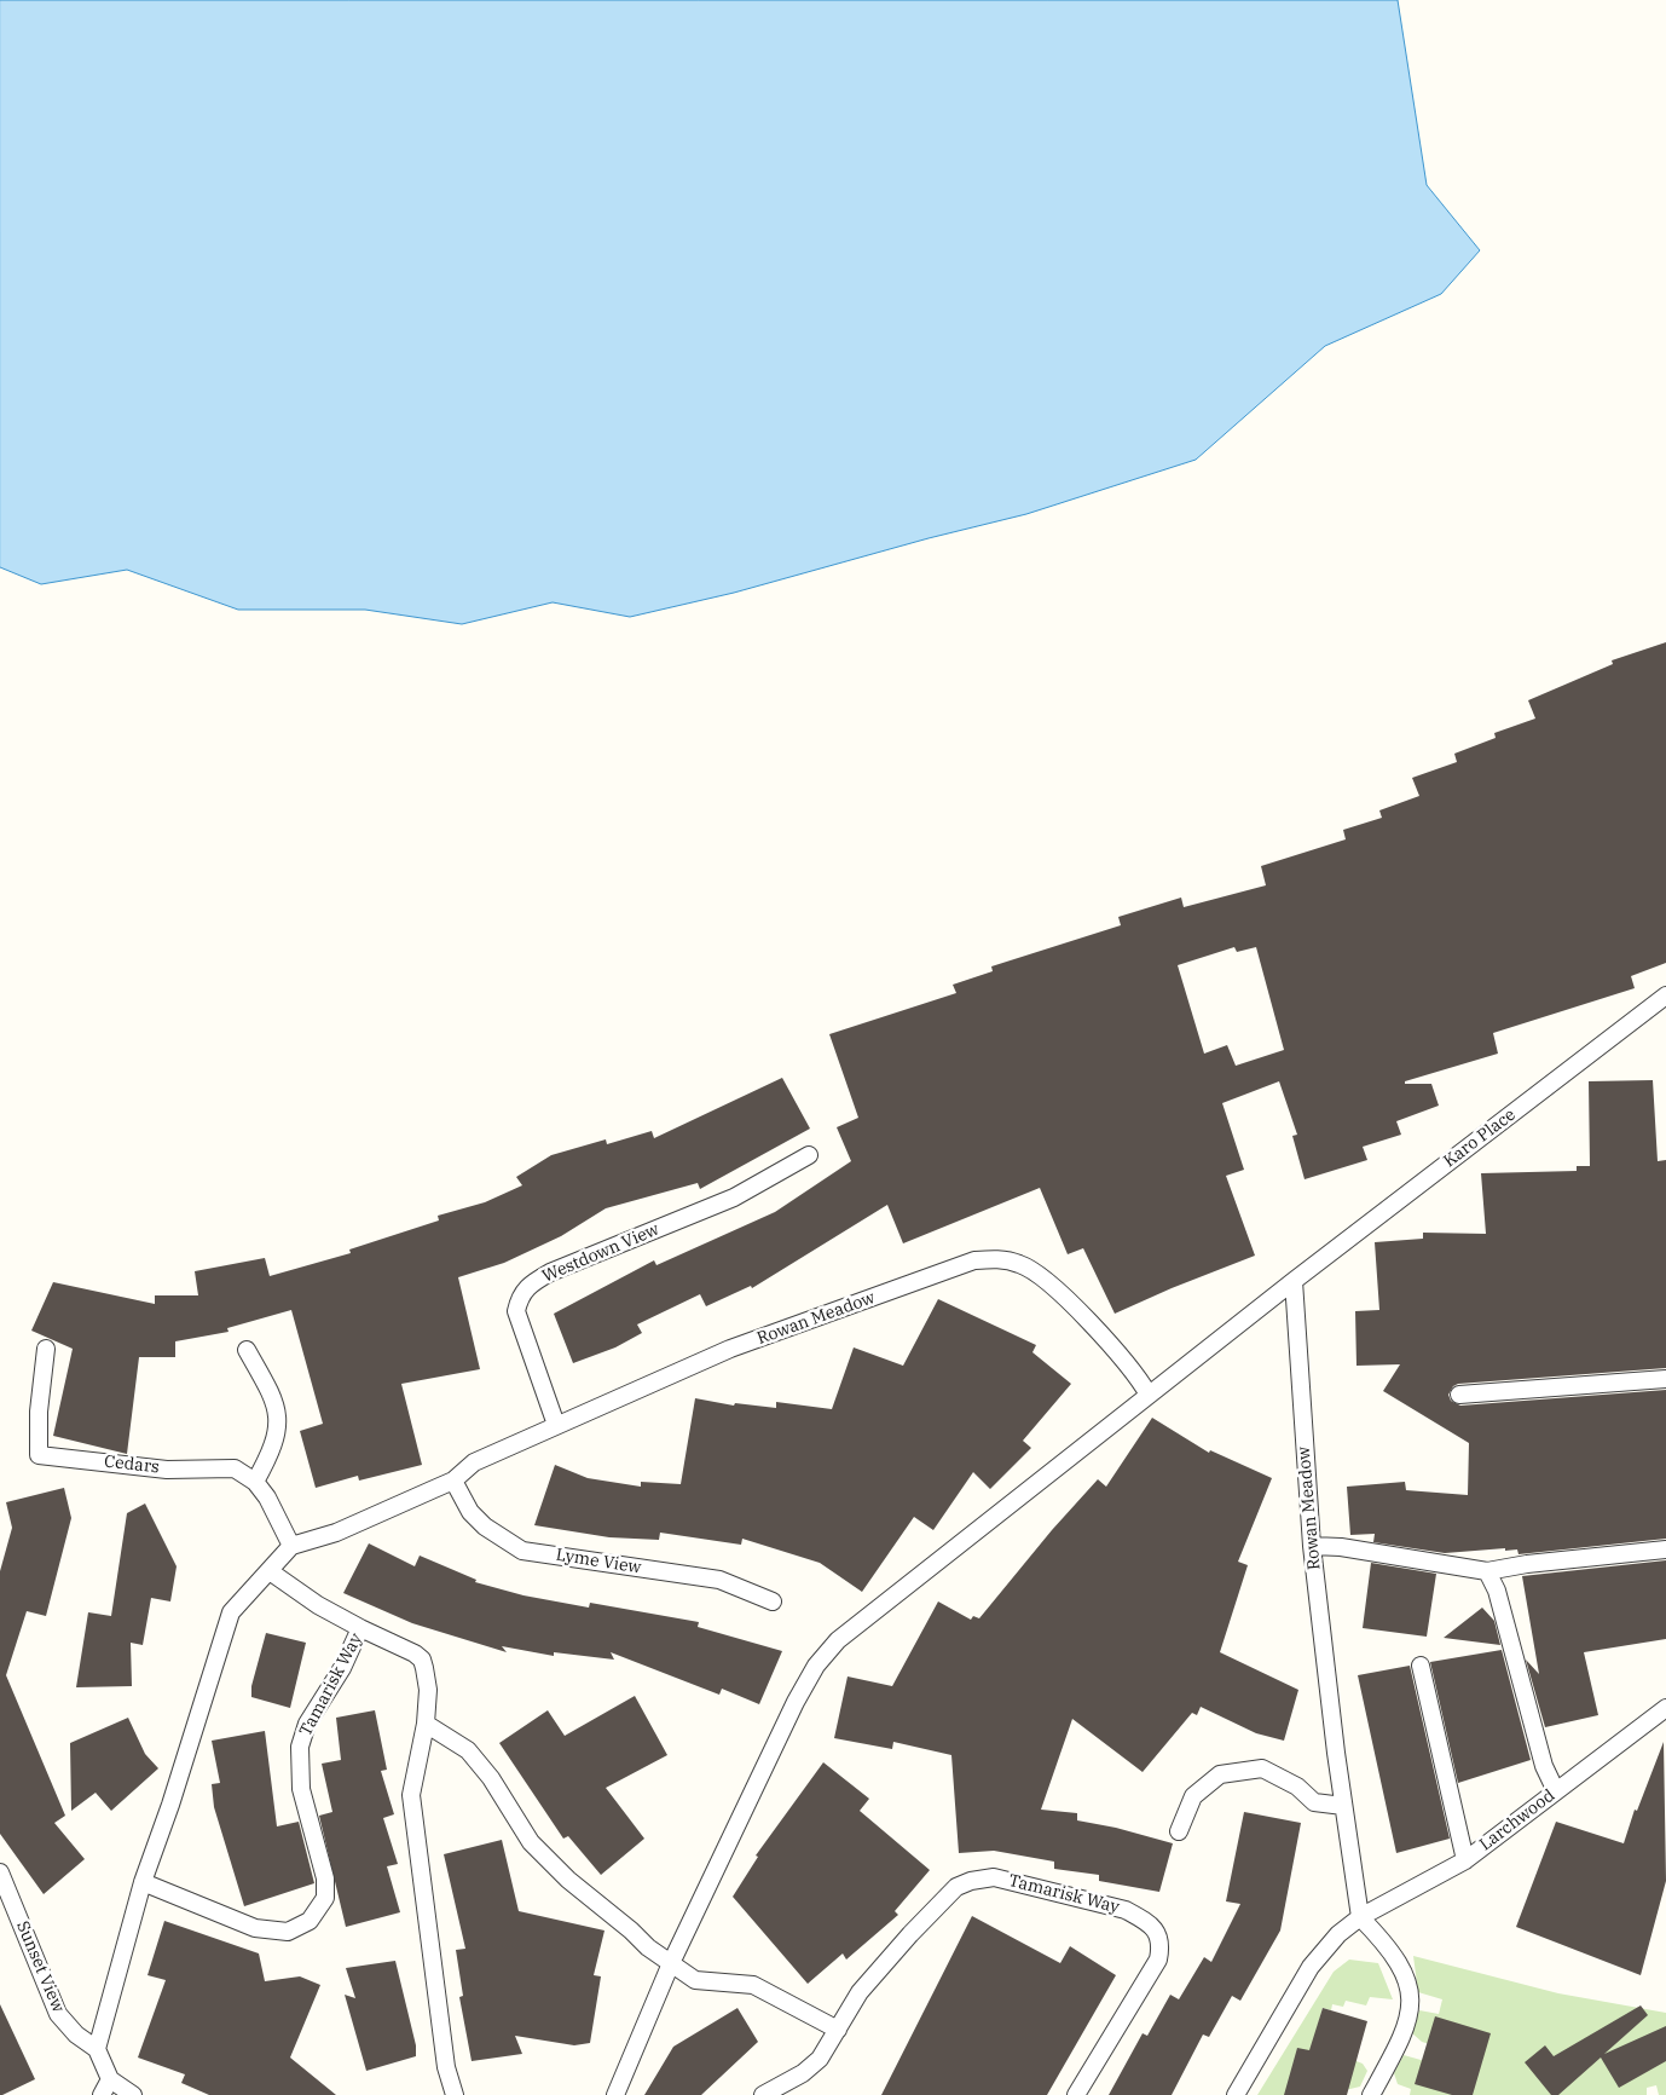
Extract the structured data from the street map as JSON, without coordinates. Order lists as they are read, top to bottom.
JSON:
{
  "streets": {
    "lane": [
      "Karo Place",
      "Westdown View",
      "Rowan Meadow",
      "Cedars",
      "Lyme View",
      "Tamarisk Way",
      "Larchwood",
      "Sunset View"
    ]
  },
  "crossings": [
    ["Karo Place", "Rowan Meadow"],
    ["Westdown View", "Rowan Meadow"],
    ["Rowan Meadow", "Cedars"],
    ["Rowan Meadow", "Lyme View"],
    ["Rowan Meadow", "Larchwood"]
  ]
}
